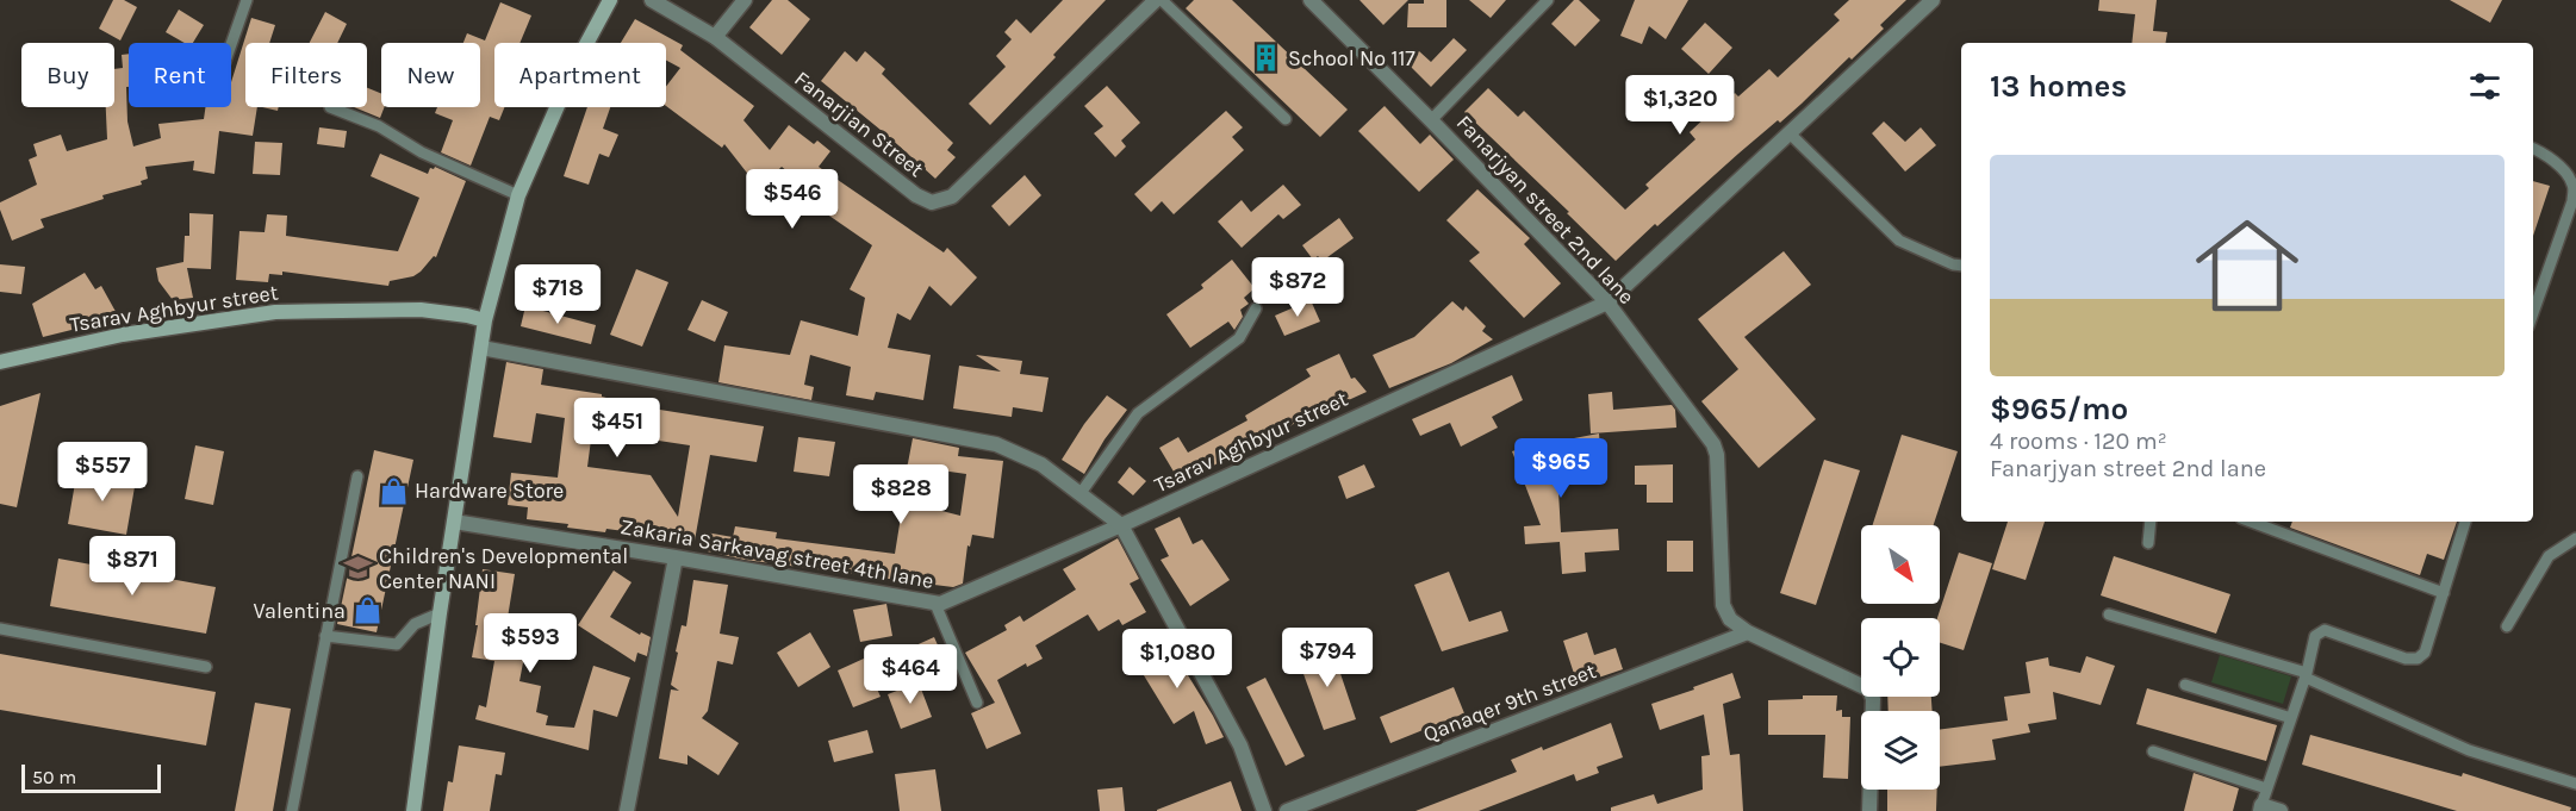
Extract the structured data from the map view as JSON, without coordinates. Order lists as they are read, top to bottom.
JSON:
{
  "streets": {
    "main road": ["Tsarav Aghbyur street"],
    "street": [
      "Fanarjian Street",
      "Fanarjyan street 2nd lane",
      "Zakaria Sarkavag street 4th lane",
      "Qanaqer 9th street"
    ]
  },
  "crossings": [
    ["Fanarjyan street 2nd lane", "Tsarav Aghbyur street"],
    ["Fanarjyan street 2nd lane", "Qanaqer 9th street"],
    ["Tsarav Aghbyur street", "Zakaria Sarkavag street 4th lane"]
  ],
  "places": {
    "building": ["School No 117"],
    "shop": ["Hardware Store", "Valentina"],
    "school or university": ["Children's Developmental Center NANI"]
  },
  "scale_bar": "50 m",
  "north": "bottom right",
  "page": {
    "chip": [
      "Buy",
      "Rent",
      "Filters",
      "New",
      "Apartment"
    ],
    "heading": "13 homes",
    "price": [
      "$1,320",
      "$546",
      "$872",
      "$718",
      "$451",
      "$965",
      "$557",
      "$828",
      "$871",
      "$593",
      "$794",
      "$1,080",
      "$464"
    ],
    "list": [
      {
        "name": "$965/mo",
        "note": "4 rooms · 120 m² · Fanarjyan street 2nd lane"
      }
    ],
    "scale": "50 m"
  }
}
